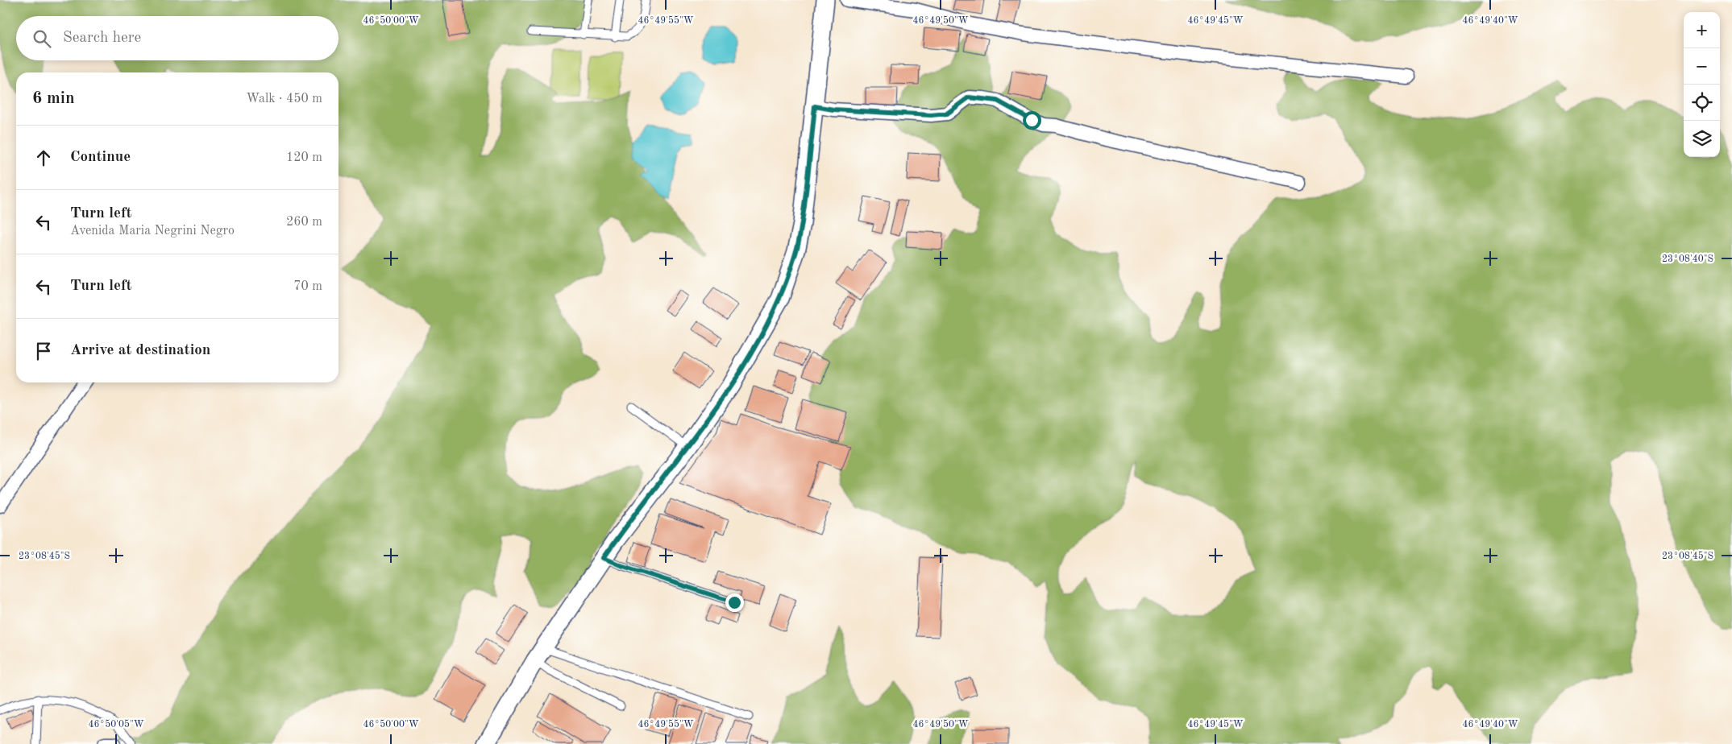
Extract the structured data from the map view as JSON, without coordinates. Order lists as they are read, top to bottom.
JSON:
{
  "page": {
    "map_buttons": ["+", "−"],
    "search": "Search here",
    "heading": ["6 min", "Walk · 450 m"],
    "list": [
      ["Continue", "120 m"],
      ["Turn left", "Avenida Maria Negrini Negro", "260 m"],
      ["Turn left", "70 m"],
      "Arrive at destination"
    ]
  },
  "coordinates": [
    "46°50'00\"W",
    "46°49'55\"W",
    "46°49'50\"W",
    "46°49'45\"W",
    "46°49'40\"W",
    "23°08'40\"S",
    "23°08'45\"S",
    "46°50'05\"W"
  ]
}
